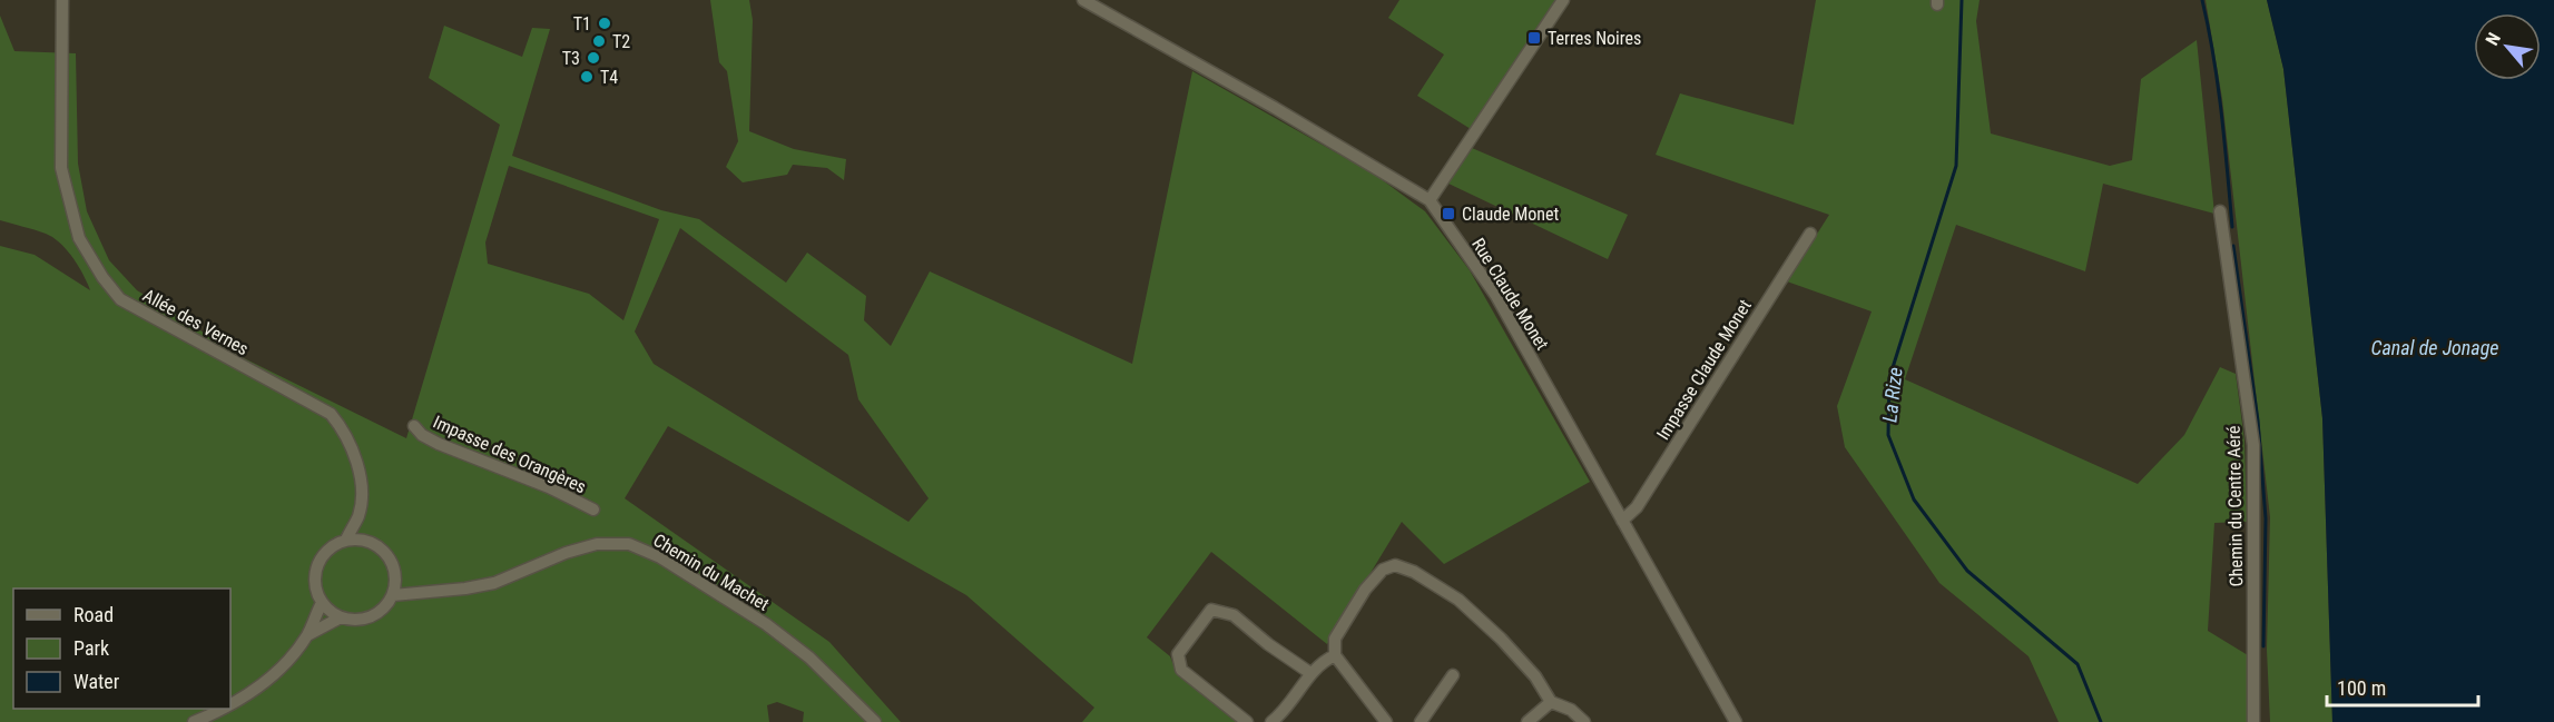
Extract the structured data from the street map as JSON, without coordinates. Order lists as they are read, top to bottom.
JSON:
{
  "streets": {
    "street": [
      "Rue Claude Monet",
      "Allée des Vernes",
      "Impasse Claude Monet",
      "Impasse des Orangères",
      "Chemin du Centre Aéré",
      "Chemin du Machet"
    ]
  },
  "crossings": [
    ["Rue Claude Monet", "Impasse Claude Monet"],
    ["Allée des Vernes", "Chemin du Machet"]
  ],
  "water": ["Canal de Jonage", "La Rize"],
  "places": {
    "other": [
      "T1",
      "T2",
      "T3",
      "T4"
    ],
    "transit": ["Terres Noires", "Claude Monet"]
  },
  "legend": ["Road", "Park", "Water"],
  "scale_bar": "100 m",
  "north": "top left"
}
